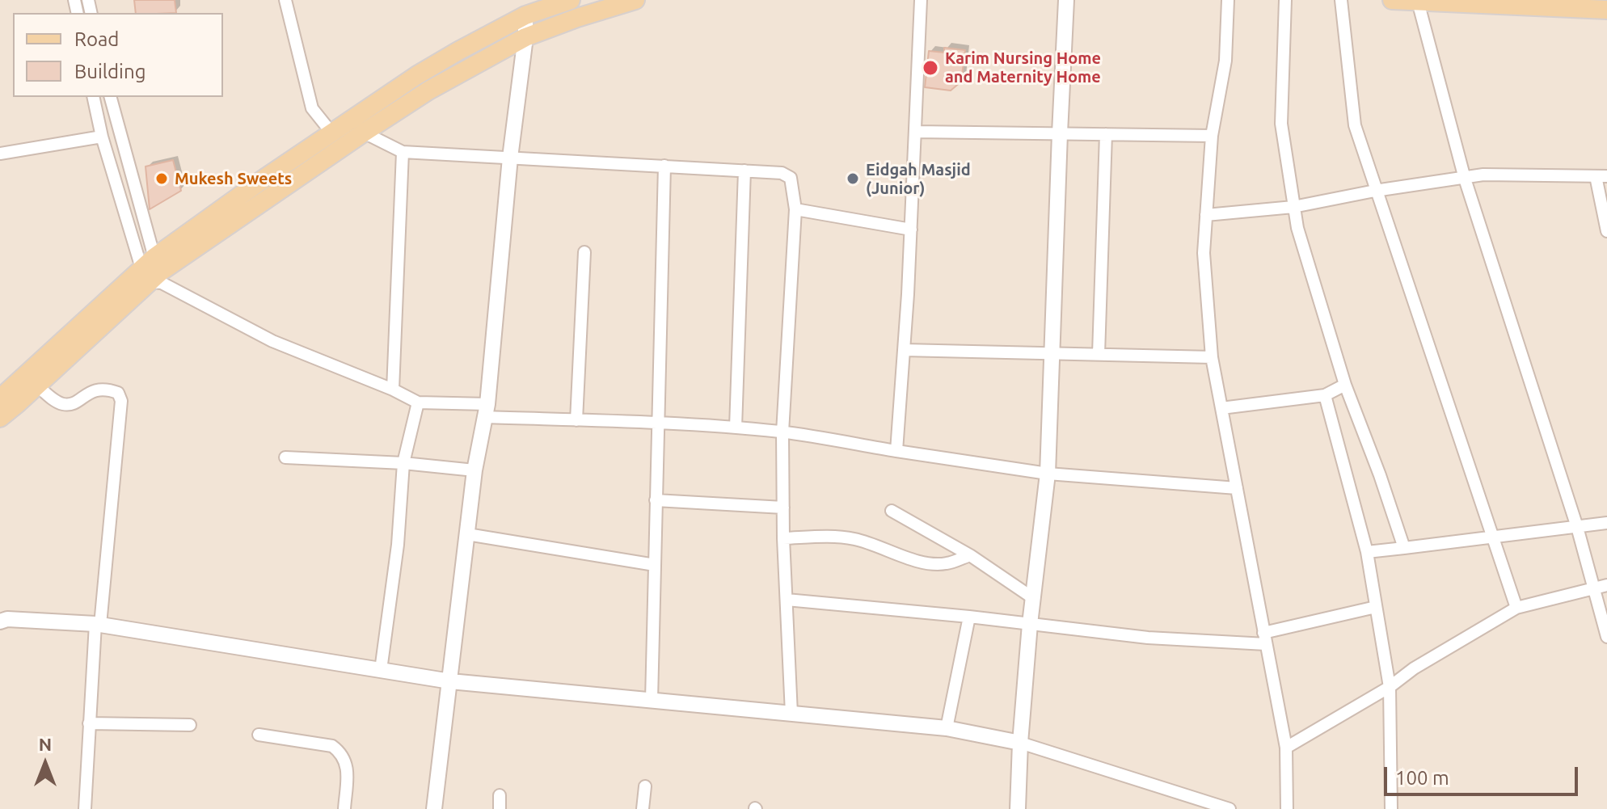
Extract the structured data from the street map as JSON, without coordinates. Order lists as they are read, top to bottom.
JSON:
{
  "places": ["Karim Nursing Home and Maternity Home", "Mukesh Sweets", "Eidgah Masjid (Junior)"],
  "legend": ["Road", "Building"],
  "scale_bar": "100 m",
  "north": "top"
}
